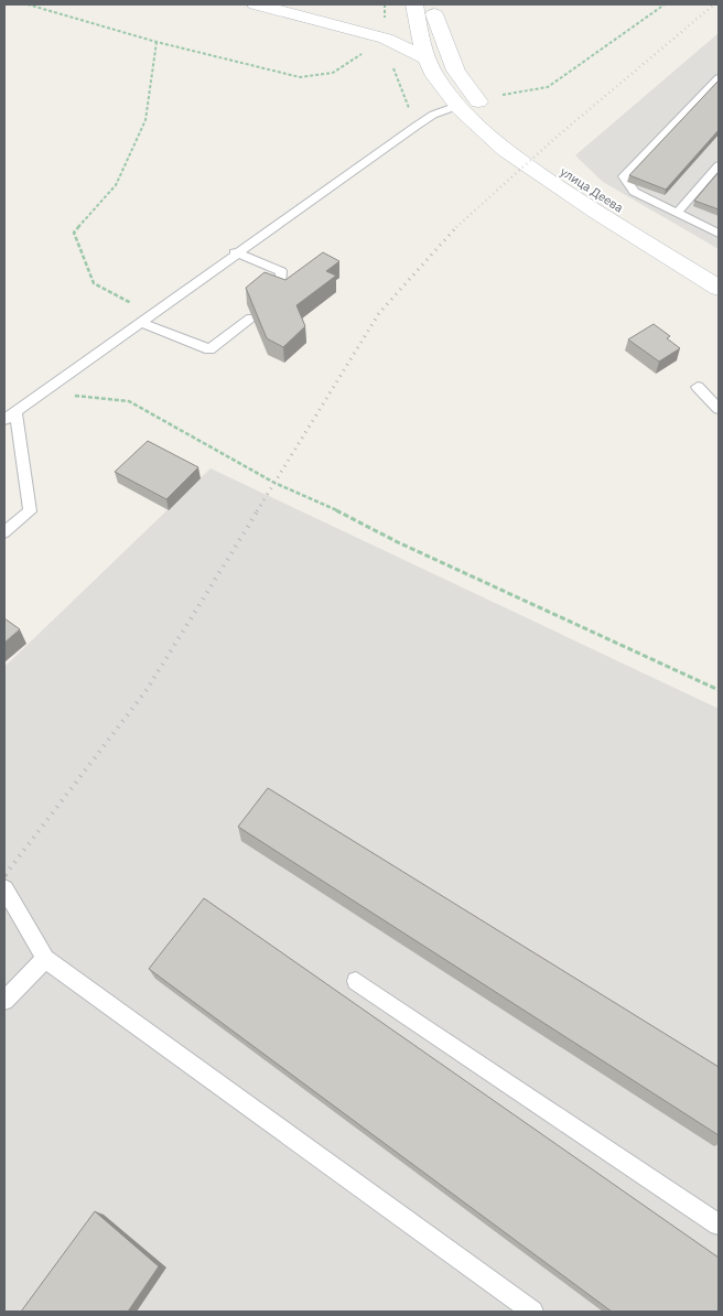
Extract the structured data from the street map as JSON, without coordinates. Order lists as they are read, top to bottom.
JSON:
{
  "streets": {
    "main road": ["улица Деева"]
  }
}
